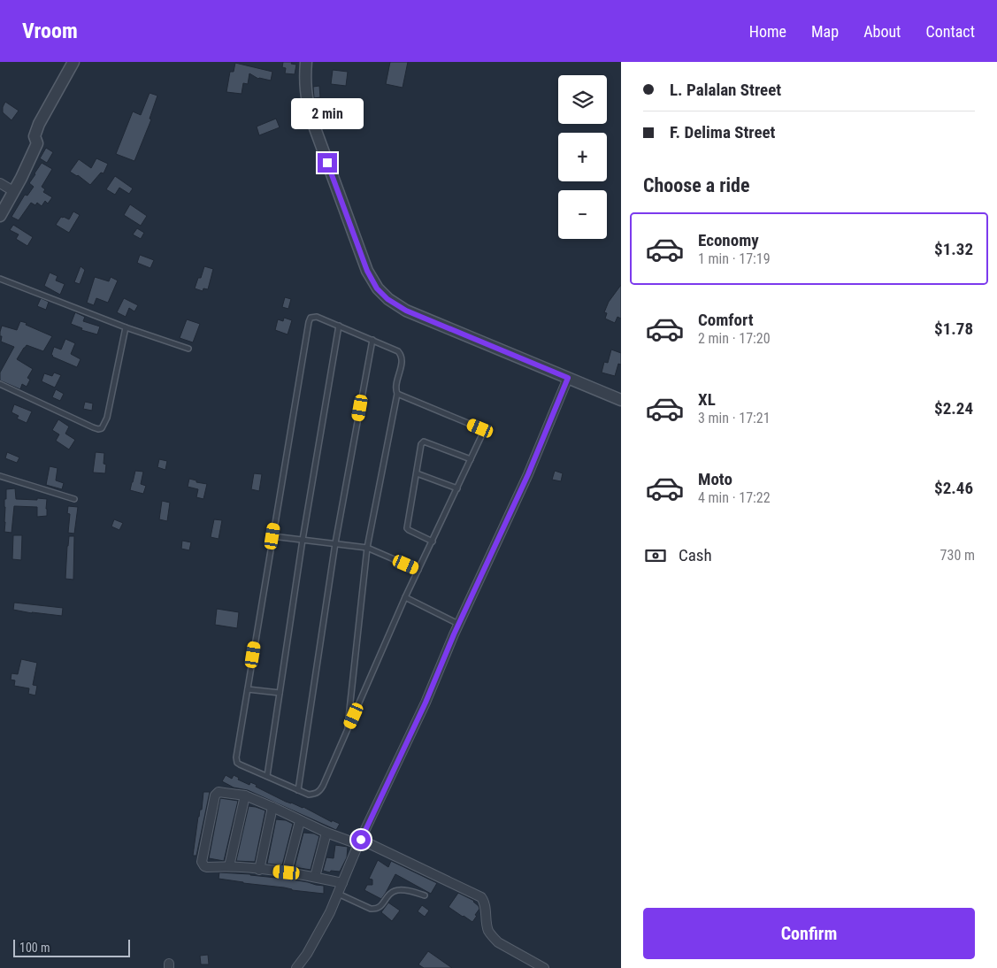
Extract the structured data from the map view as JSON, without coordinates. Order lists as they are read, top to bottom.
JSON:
{
  "scale_bar": "100 m",
  "page": {
    "header": "Vroom",
    "nav": [
      "Home",
      "Map",
      "About",
      "Contact"
    ],
    "banner": ["L. Palalan Street", "F. Delima Street"],
    "map_buttons": ["+", "−"],
    "bubble": "2 min",
    "heading": "Choose a ride",
    "list": [
      {
        "name": "Economy",
        "note": "1 min · 17:19",
        "value": "$1.32"
      },
      {
        "name": "Comfort",
        "note": "2 min · 17:20",
        "value": "$1.78"
      },
      {
        "name": "XL",
        "note": "3 min · 17:21",
        "value": "$2.24"
      },
      {
        "name": "Moto",
        "note": "4 min · 17:22",
        "value": "$2.46"
      }
    ],
    "pay": ["Cash", "730 m"],
    "buttons": "Confirm",
    "scale": "100 m"
  }
}
